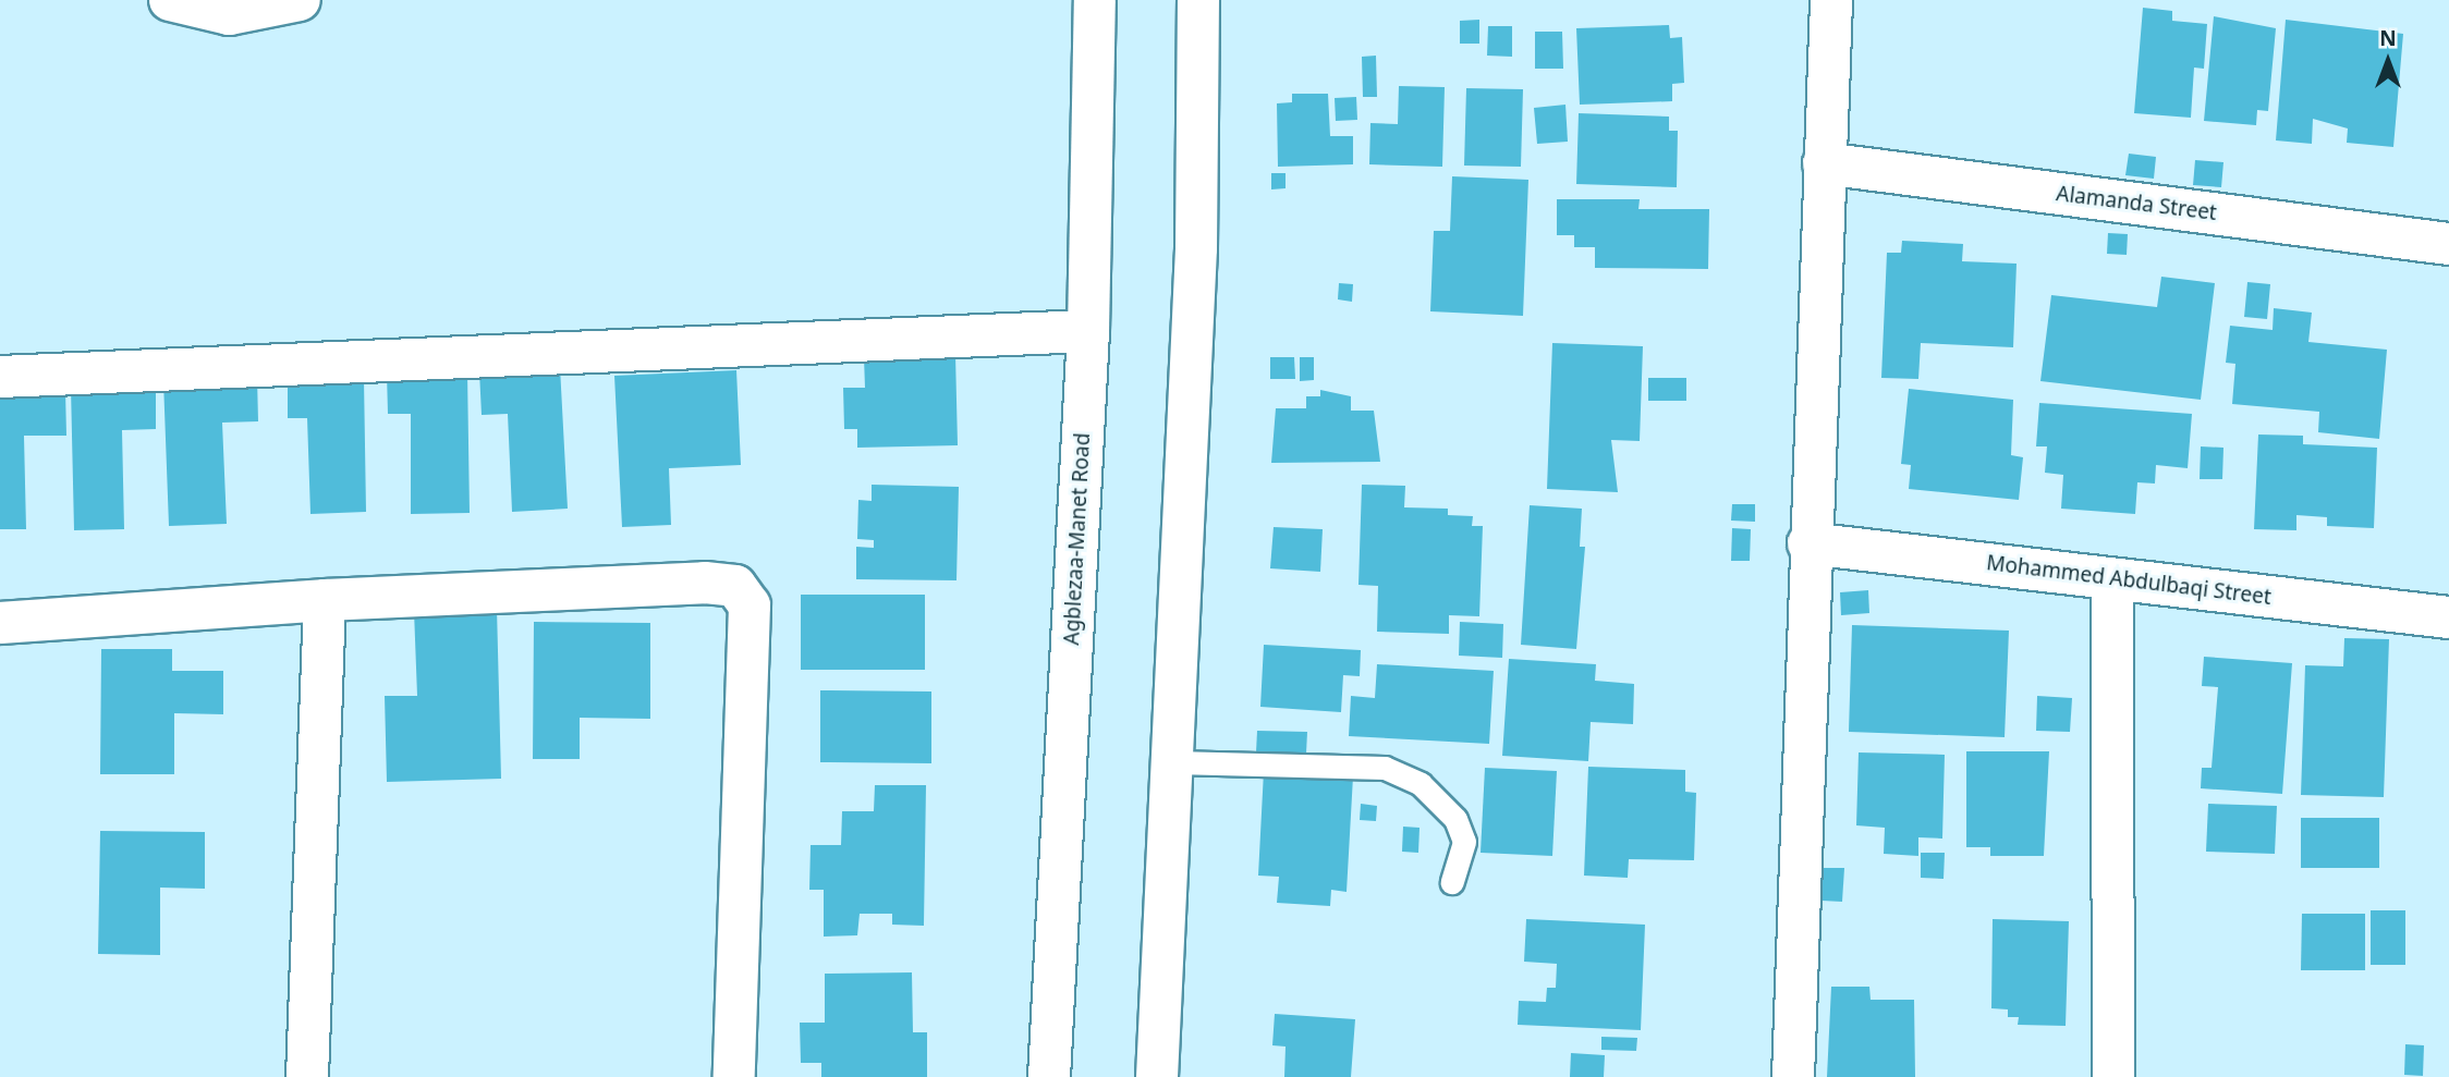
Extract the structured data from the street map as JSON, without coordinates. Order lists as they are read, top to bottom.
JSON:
{
  "streets": {
    "street": ["Alamanda Street", "Agblezaa-Manet Road", "Mohammed Abdulbaqi Street"]
  },
  "north": "top"
}
